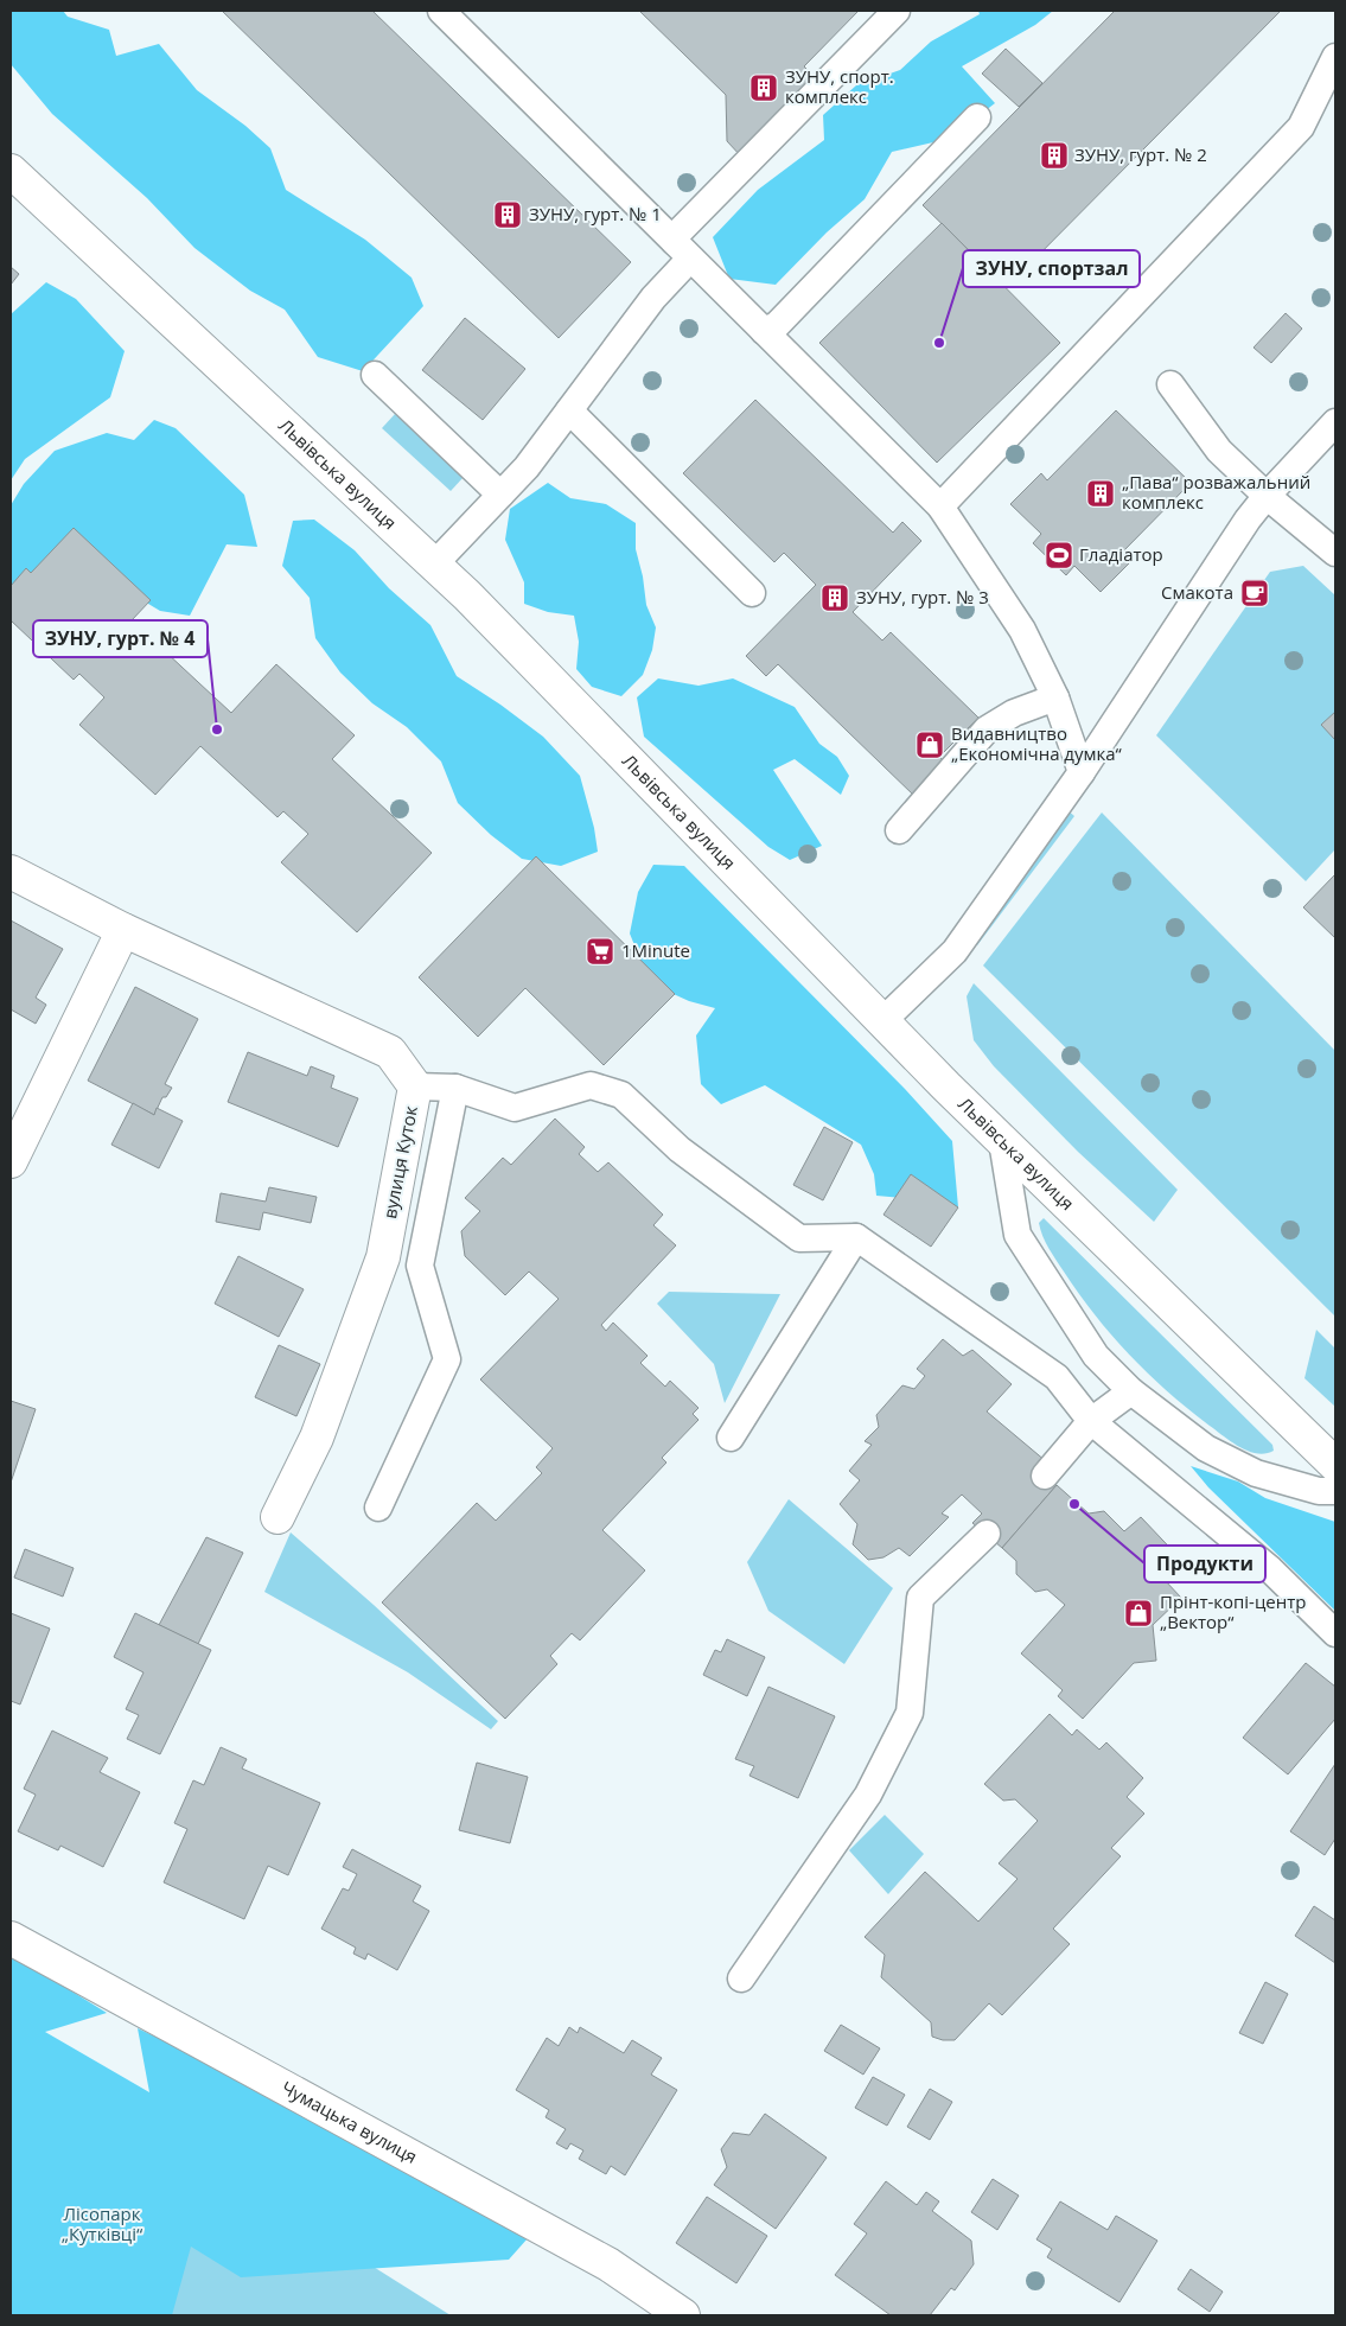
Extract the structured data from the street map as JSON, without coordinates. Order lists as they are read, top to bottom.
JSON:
{
  "streets": {
    "street": ["Львівська вулиця", "вулиця Куток", "Чумацька вулиця"]
  },
  "parks": ["Лісопарк „Кутківці“"],
  "places": {
    "building": [
      "ЗУНУ, спорт. комплекс",
      "ЗУНУ, гурт. № 2",
      "ЗУНУ, гурт. № 1",
      "„Пава“ розважальний комплекс",
      "ЗУНУ, гурт. № 3"
    ],
    "other": ["ЗУНУ, спортзал", "ЗУНУ, гурт. № 4", "Продукти"],
    "sports": ["Гладіатор"],
    "cafe": ["Смакота"],
    "shop": ["Видавництво „Економічна думка“", "Прінт-копі-центр „Вектор“"],
    "supermarket": ["1Minute"]
  }
}
